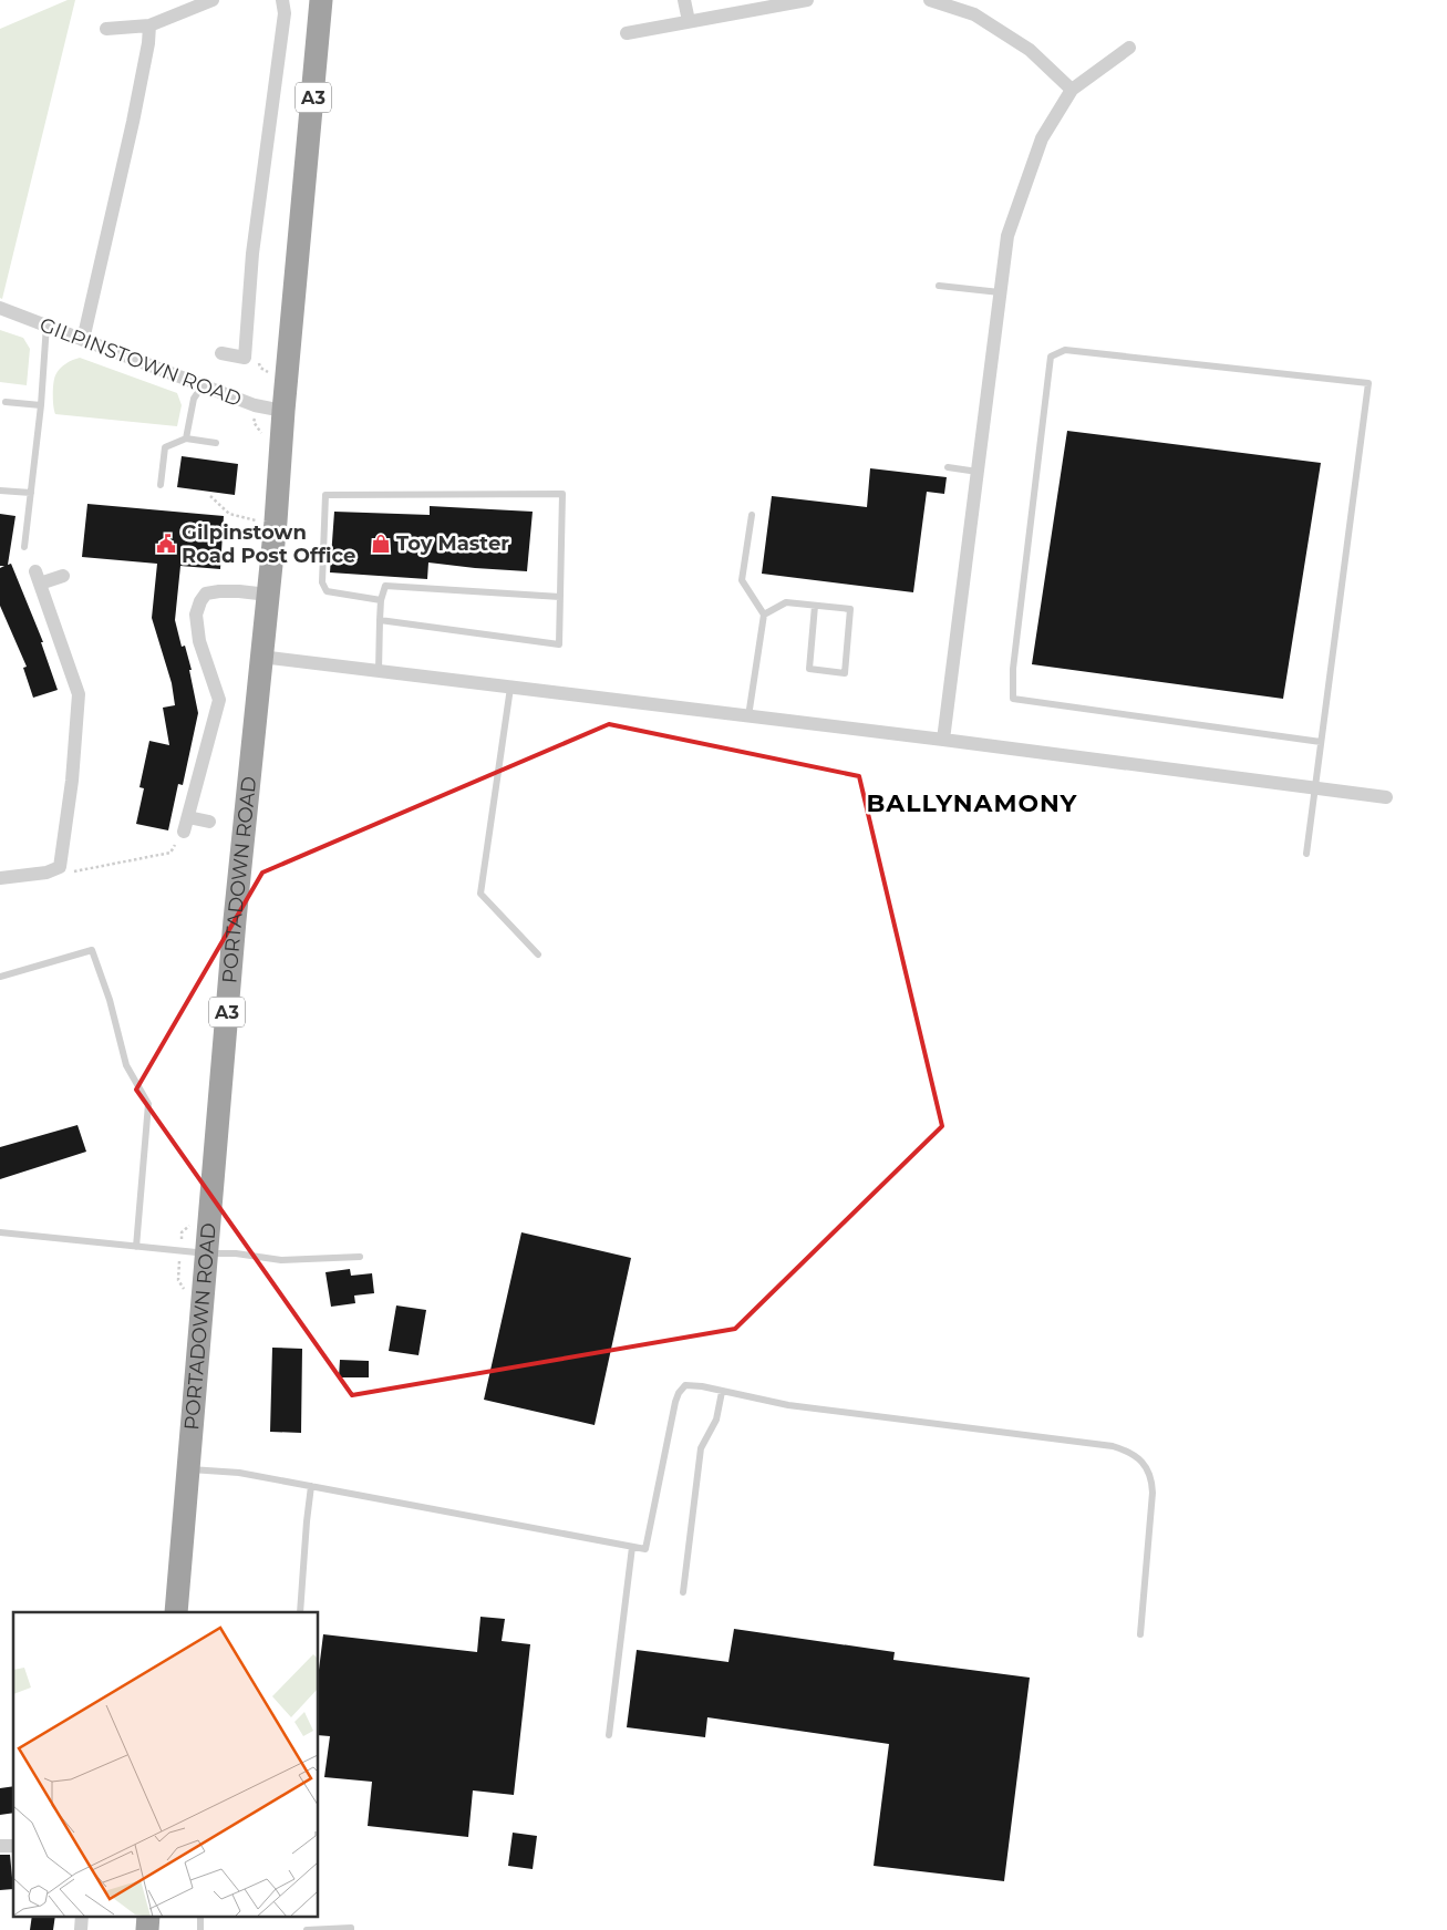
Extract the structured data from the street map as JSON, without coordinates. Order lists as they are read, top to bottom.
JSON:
{
  "streets": {
    "highway": ["A3", "PORTADOWN ROAD"],
    "street": ["GILPINSTOWN ROAD"]
  },
  "crossings": [
    ["A3", "GILPINSTOWN ROAD"],
    ["A3", "PORTADOWN ROAD"],
    ["GILPINSTOWN ROAD", "PORTADOWN ROAD"]
  ],
  "districts": ["BALLYNAMONY"],
  "places": {
    "public building": ["Gilpinstown Road Post Office"],
    "shop": ["Toy Master"]
  }
}
